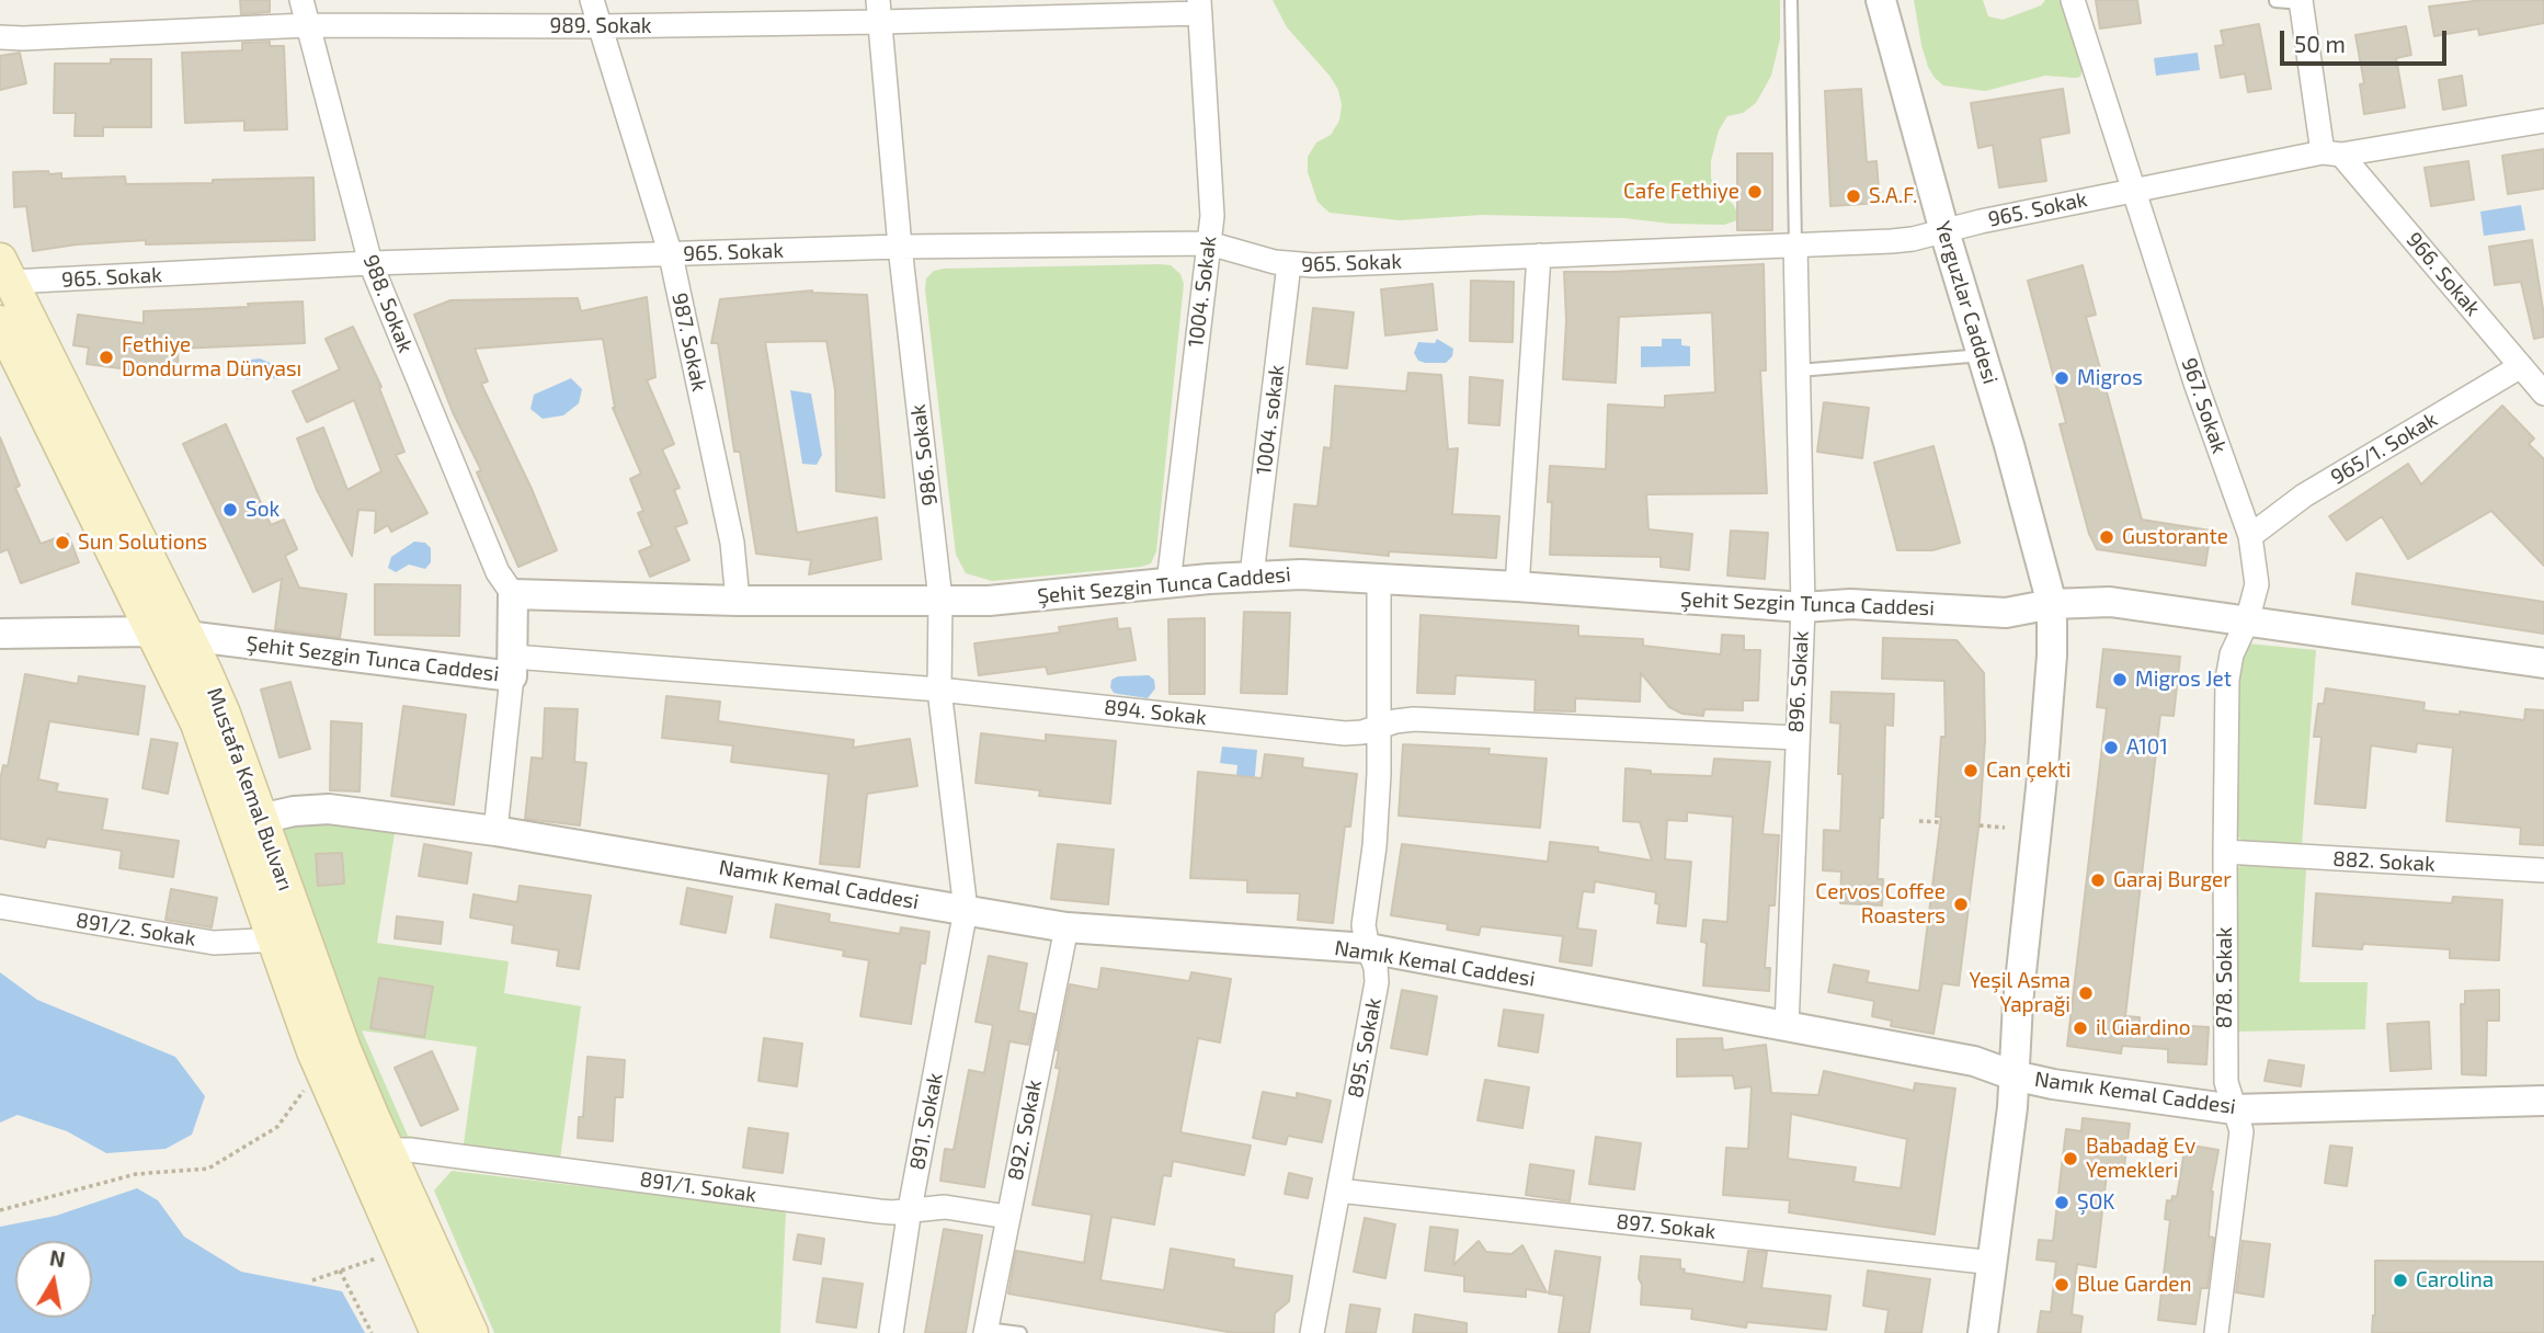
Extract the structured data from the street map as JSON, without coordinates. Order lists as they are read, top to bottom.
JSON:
{
  "streets": {
    "main road": ["Mustafa Kemal Bulvarı"],
    "street": [
      "989. Sokak",
      "965. Sokak",
      "966. Sokak",
      "1004. Sokak",
      "Yerguzlar Caddesi",
      "988. Sokak",
      "987. Sokak",
      "967. Sokak",
      "1004. sokak",
      "965/1. Sokak",
      "986. Sokak",
      "Şehit Sezgin Tunca Caddesi",
      "896. Sokak",
      "894. Sokak",
      "882. Sokak",
      "Namık Kemal Caddesi",
      "891/2. Sokak",
      "878. Sokak",
      "895. Sokak",
      "891. Sokak",
      "892. Sokak",
      "891/1. Sokak",
      "897. Sokak"
    ]
  },
  "crossings": [
    ["989. Sokak", "1004. Sokak"],
    ["989. Sokak", "988. Sokak"],
    ["989. Sokak", "987. Sokak"],
    ["989. Sokak", "986. Sokak"],
    ["965. Sokak", "966. Sokak"],
    ["965. Sokak", "1004. Sokak"],
    ["965. Sokak", "Yerguzlar Caddesi"],
    ["965. Sokak", "988. Sokak"],
    ["965. Sokak", "987. Sokak"],
    ["965. Sokak", "967. Sokak"],
    ["965. Sokak", "1004. sokak"],
    ["965. Sokak", "986. Sokak"],
    ["965. Sokak", "896. Sokak"],
    ["965. Sokak", "Mustafa Kemal Bulvarı"],
    ["966. Sokak", "965/1. Sokak"],
    ["1004. Sokak", "Şehit Sezgin Tunca Caddesi"],
    ["Yerguzlar Caddesi", "Şehit Sezgin Tunca Caddesi"],
    ["988. Sokak", "Şehit Sezgin Tunca Caddesi"],
    ["987. Sokak", "Şehit Sezgin Tunca Caddesi"],
    ["967. Sokak", "965/1. Sokak"],
    ["967. Sokak", "Şehit Sezgin Tunca Caddesi"],
    ["967. Sokak", "878. Sokak"],
    ["1004. sokak", "Şehit Sezgin Tunca Caddesi"],
    ["986. Sokak", "Şehit Sezgin Tunca Caddesi"],
    ["986. Sokak", "894. Sokak"],
    ["986. Sokak", "Namık Kemal Caddesi"],
    ["986. Sokak", "891. Sokak"],
    ["Şehit Sezgin Tunca Caddesi", "896. Sokak"],
    ["Şehit Sezgin Tunca Caddesi", "894. Sokak"],
    ["Şehit Sezgin Tunca Caddesi", "Mustafa Kemal Bulvarı"],
    ["Şehit Sezgin Tunca Caddesi", "878. Sokak"],
    ["Şehit Sezgin Tunca Caddesi", "895. Sokak"],
    ["896. Sokak", "894. Sokak"],
    ["896. Sokak", "Namık Kemal Caddesi"],
    ["894. Sokak", "895. Sokak"],
    ["Mustafa Kemal Bulvarı", "Namık Kemal Caddesi"],
    ["Mustafa Kemal Bulvarı", "891/2. Sokak"],
    ["Mustafa Kemal Bulvarı", "891/1. Sokak"],
    ["882. Sokak", "878. Sokak"],
    ["Namık Kemal Caddesi", "878. Sokak"],
    ["Namık Kemal Caddesi", "895. Sokak"],
    ["Namık Kemal Caddesi", "891. Sokak"],
    ["Namık Kemal Caddesi", "892. Sokak"],
    ["895. Sokak", "897. Sokak"],
    ["891. Sokak", "891/1. Sokak"],
    ["892. Sokak", "891/1. Sokak"]
  ],
  "places": [
    "Cafe Fethiye",
    "S.A.F.",
    "Fethiye Dondurma Dünyası",
    "Migros",
    "Sok",
    "Gustorante",
    "Sun Solutions",
    "Migros Jet",
    "A101",
    "Can çekti",
    "Garaj Burger",
    "Cervos Coffee Roasters",
    "Yeşil Asma Yapraği",
    "il Giardino",
    "Babadağ Ev Yemekleri",
    "ŞOK",
    "Carolina",
    "Blue Garden"
  ],
  "scale_bar": "50 m",
  "north": "top"
}
